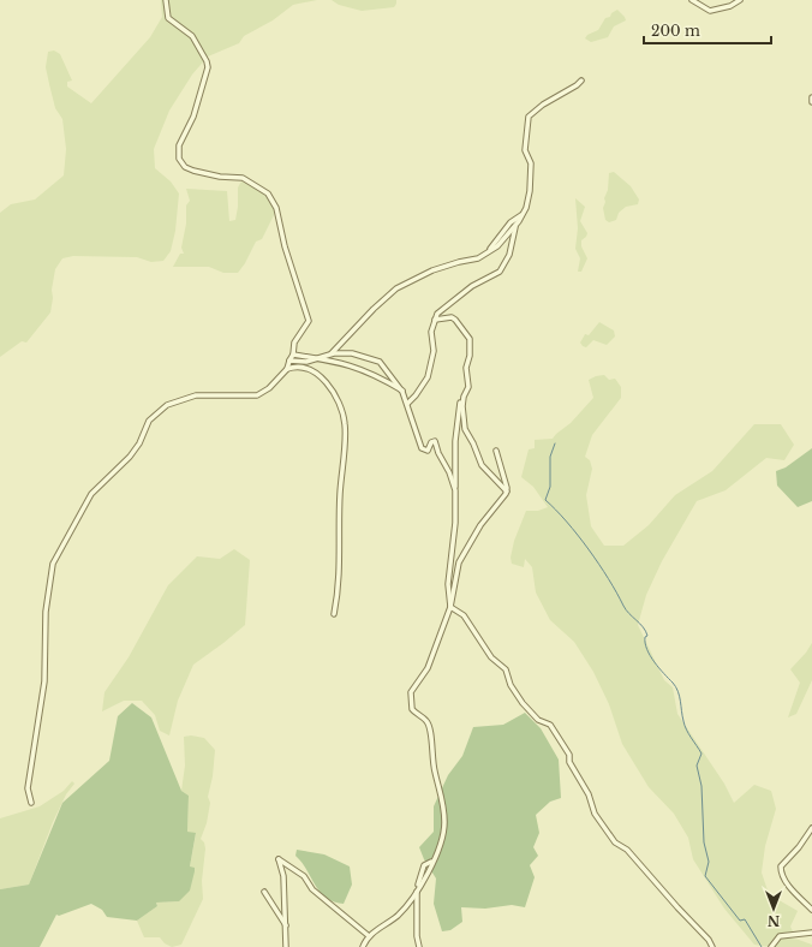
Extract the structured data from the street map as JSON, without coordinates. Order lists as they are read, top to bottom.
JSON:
{
  "scale_bar": "200 m",
  "north": "bottom"
}
